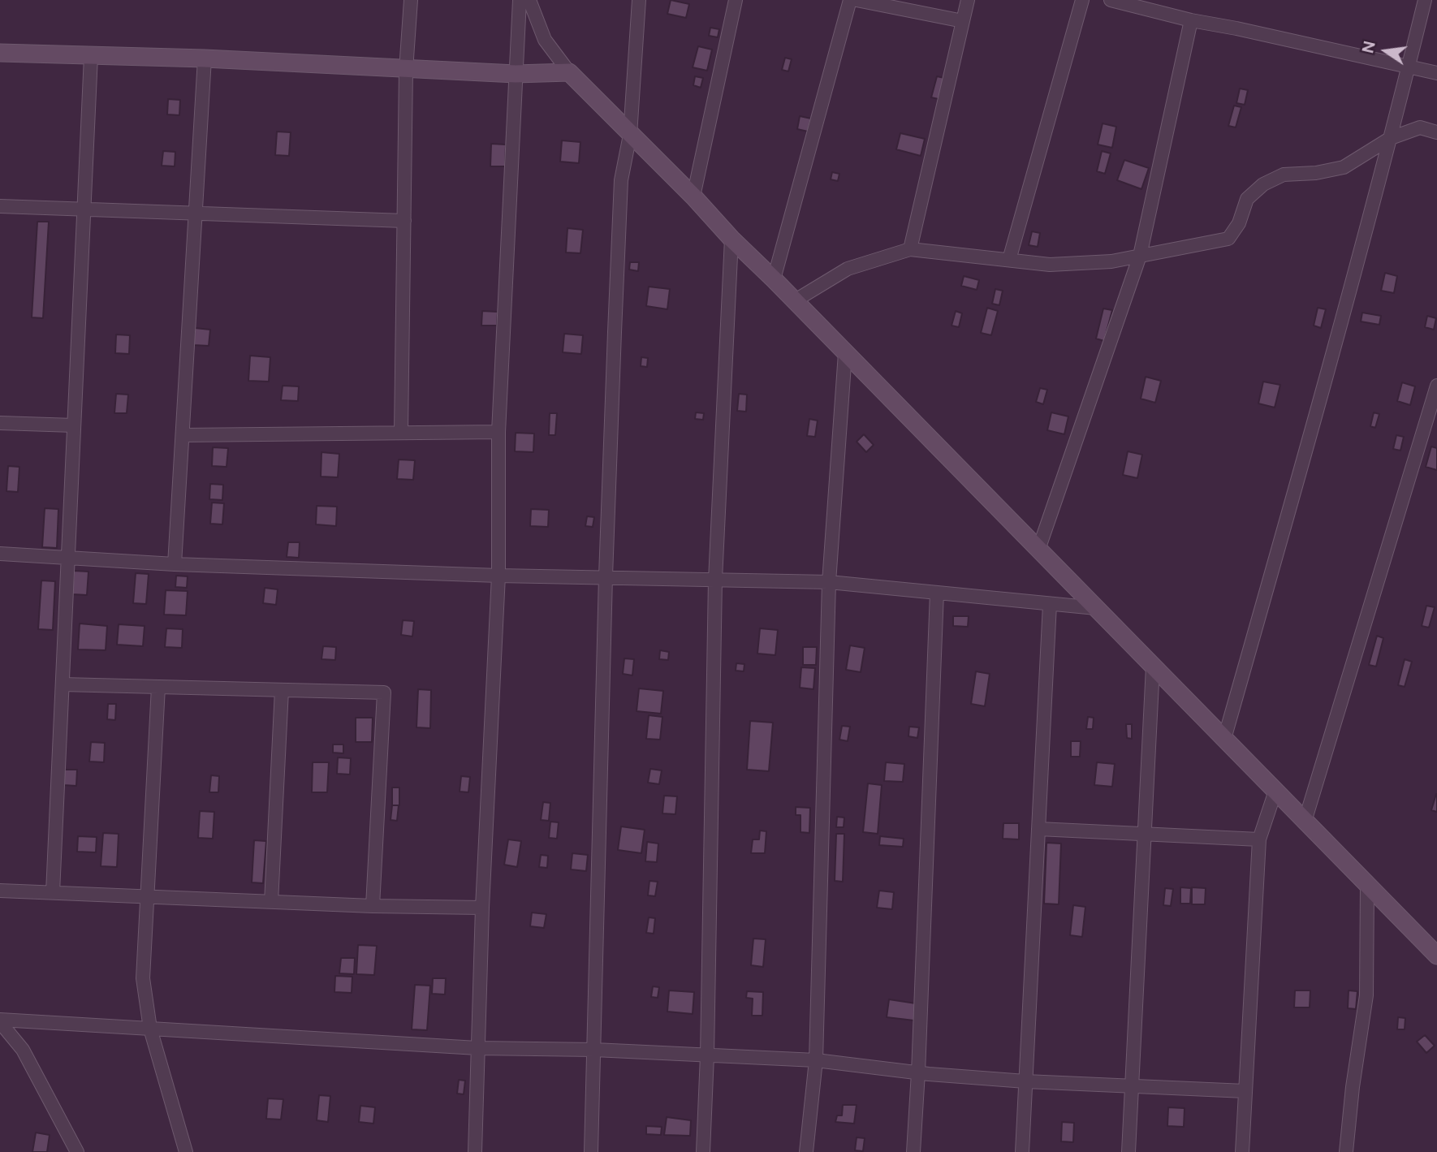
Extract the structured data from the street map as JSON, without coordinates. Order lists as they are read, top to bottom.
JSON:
{
  "north": "left"
}
